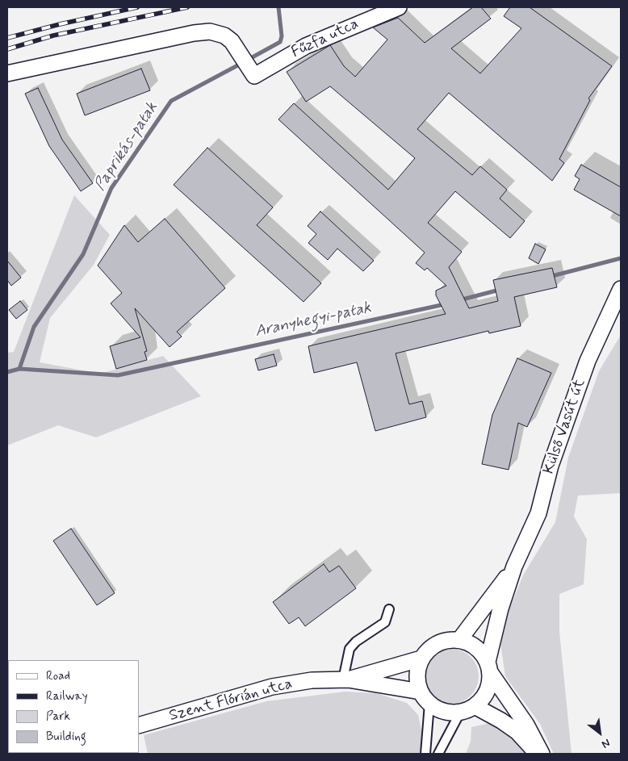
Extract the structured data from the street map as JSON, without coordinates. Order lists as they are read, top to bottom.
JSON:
{
  "streets": {
    "street": ["Fűzfa utca", "Külső Vasút út", "Szent Flórián utca"]
  },
  "crossings": [
    ["Külső Vasút út", "Szent Flórián utca"]
  ],
  "water": ["Paprikás-patak", "Aranyhegyi-patak"],
  "legend": [
    "Road",
    "Railway",
    "Park",
    "Building"
  ],
  "north": "bottom right"
}
